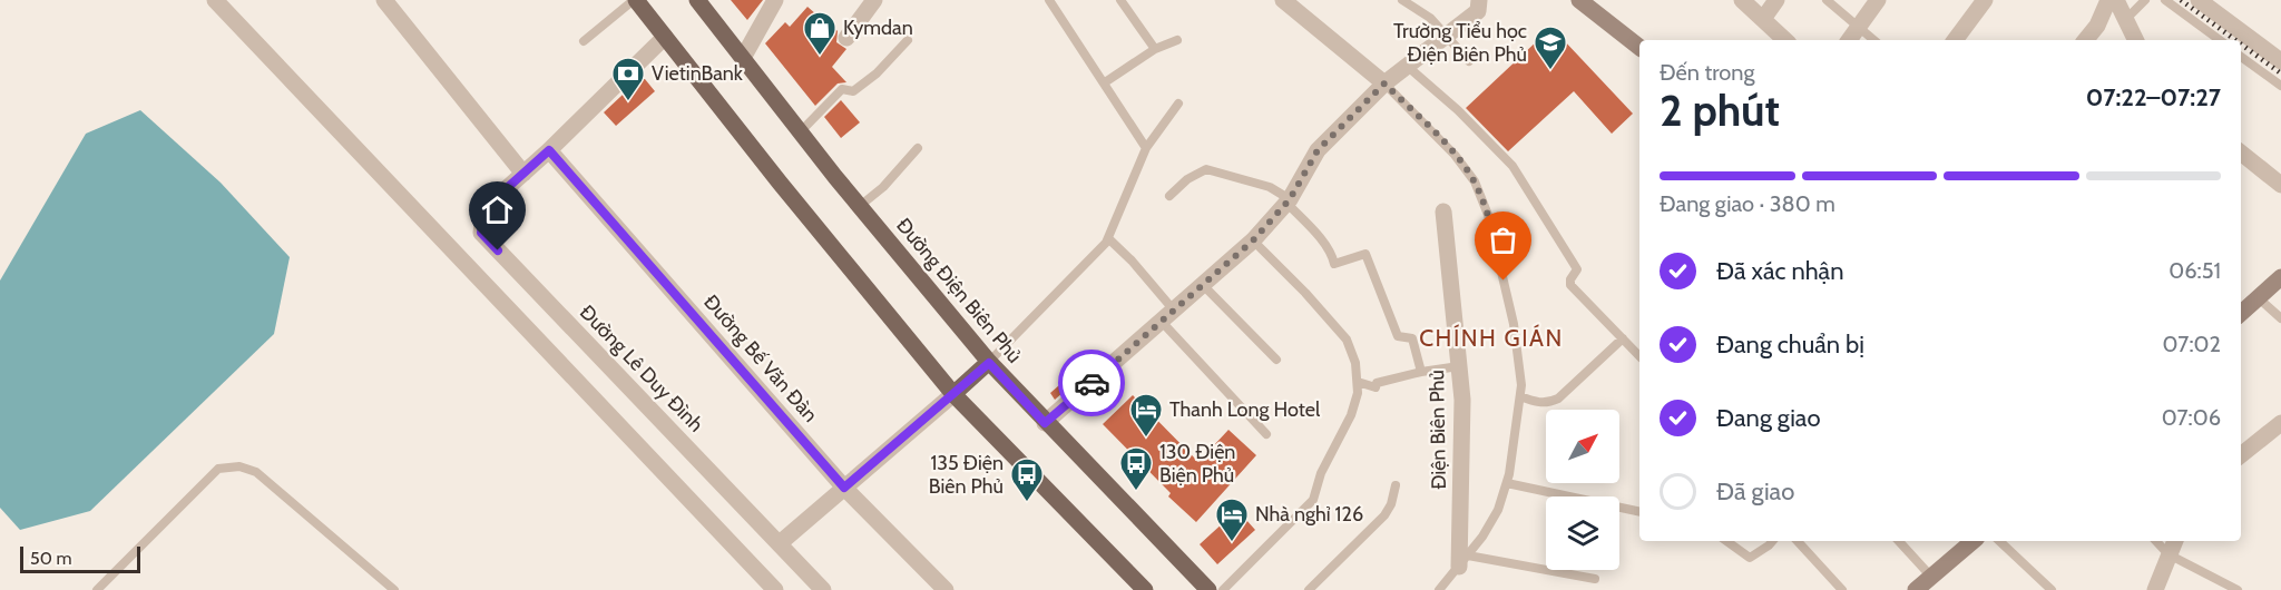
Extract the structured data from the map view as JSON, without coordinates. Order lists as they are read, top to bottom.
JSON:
{
  "streets": {
    "main road": ["Đường Điện Biên Phủ"],
    "street": ["Đường Bế Văn Đàn", "Đường Lê Duy Đình", "Điện Biên Phủ"]
  },
  "districts": ["CHÍNH GIÁN"],
  "places": {
    "shop": ["Kymdan"],
    "school or university": ["Trường Tiểu học Điện Biên Phủ"],
    "bank": ["VietinBank"],
    "hotel": ["Thanh Long Hotel", "Nhà nghỉ 126"],
    "bus stop": ["130 Điện Biện Phủ", "135 Điện Biên Phủ"]
  },
  "scale_bar": "50 m",
  "north": "top right",
  "page": {
    "heading": ["2 phút", "Đến trong", "07:22–07:27"],
    "bar": "Đang giao · 380 m",
    "list": [
      ["Đã xác nhận", "06:51"],
      ["Đang chuẩn bị", "07:02"],
      ["Đang giao", "07:06"],
      "Đã giao"
    ],
    "scale": "50 m"
  }
}
